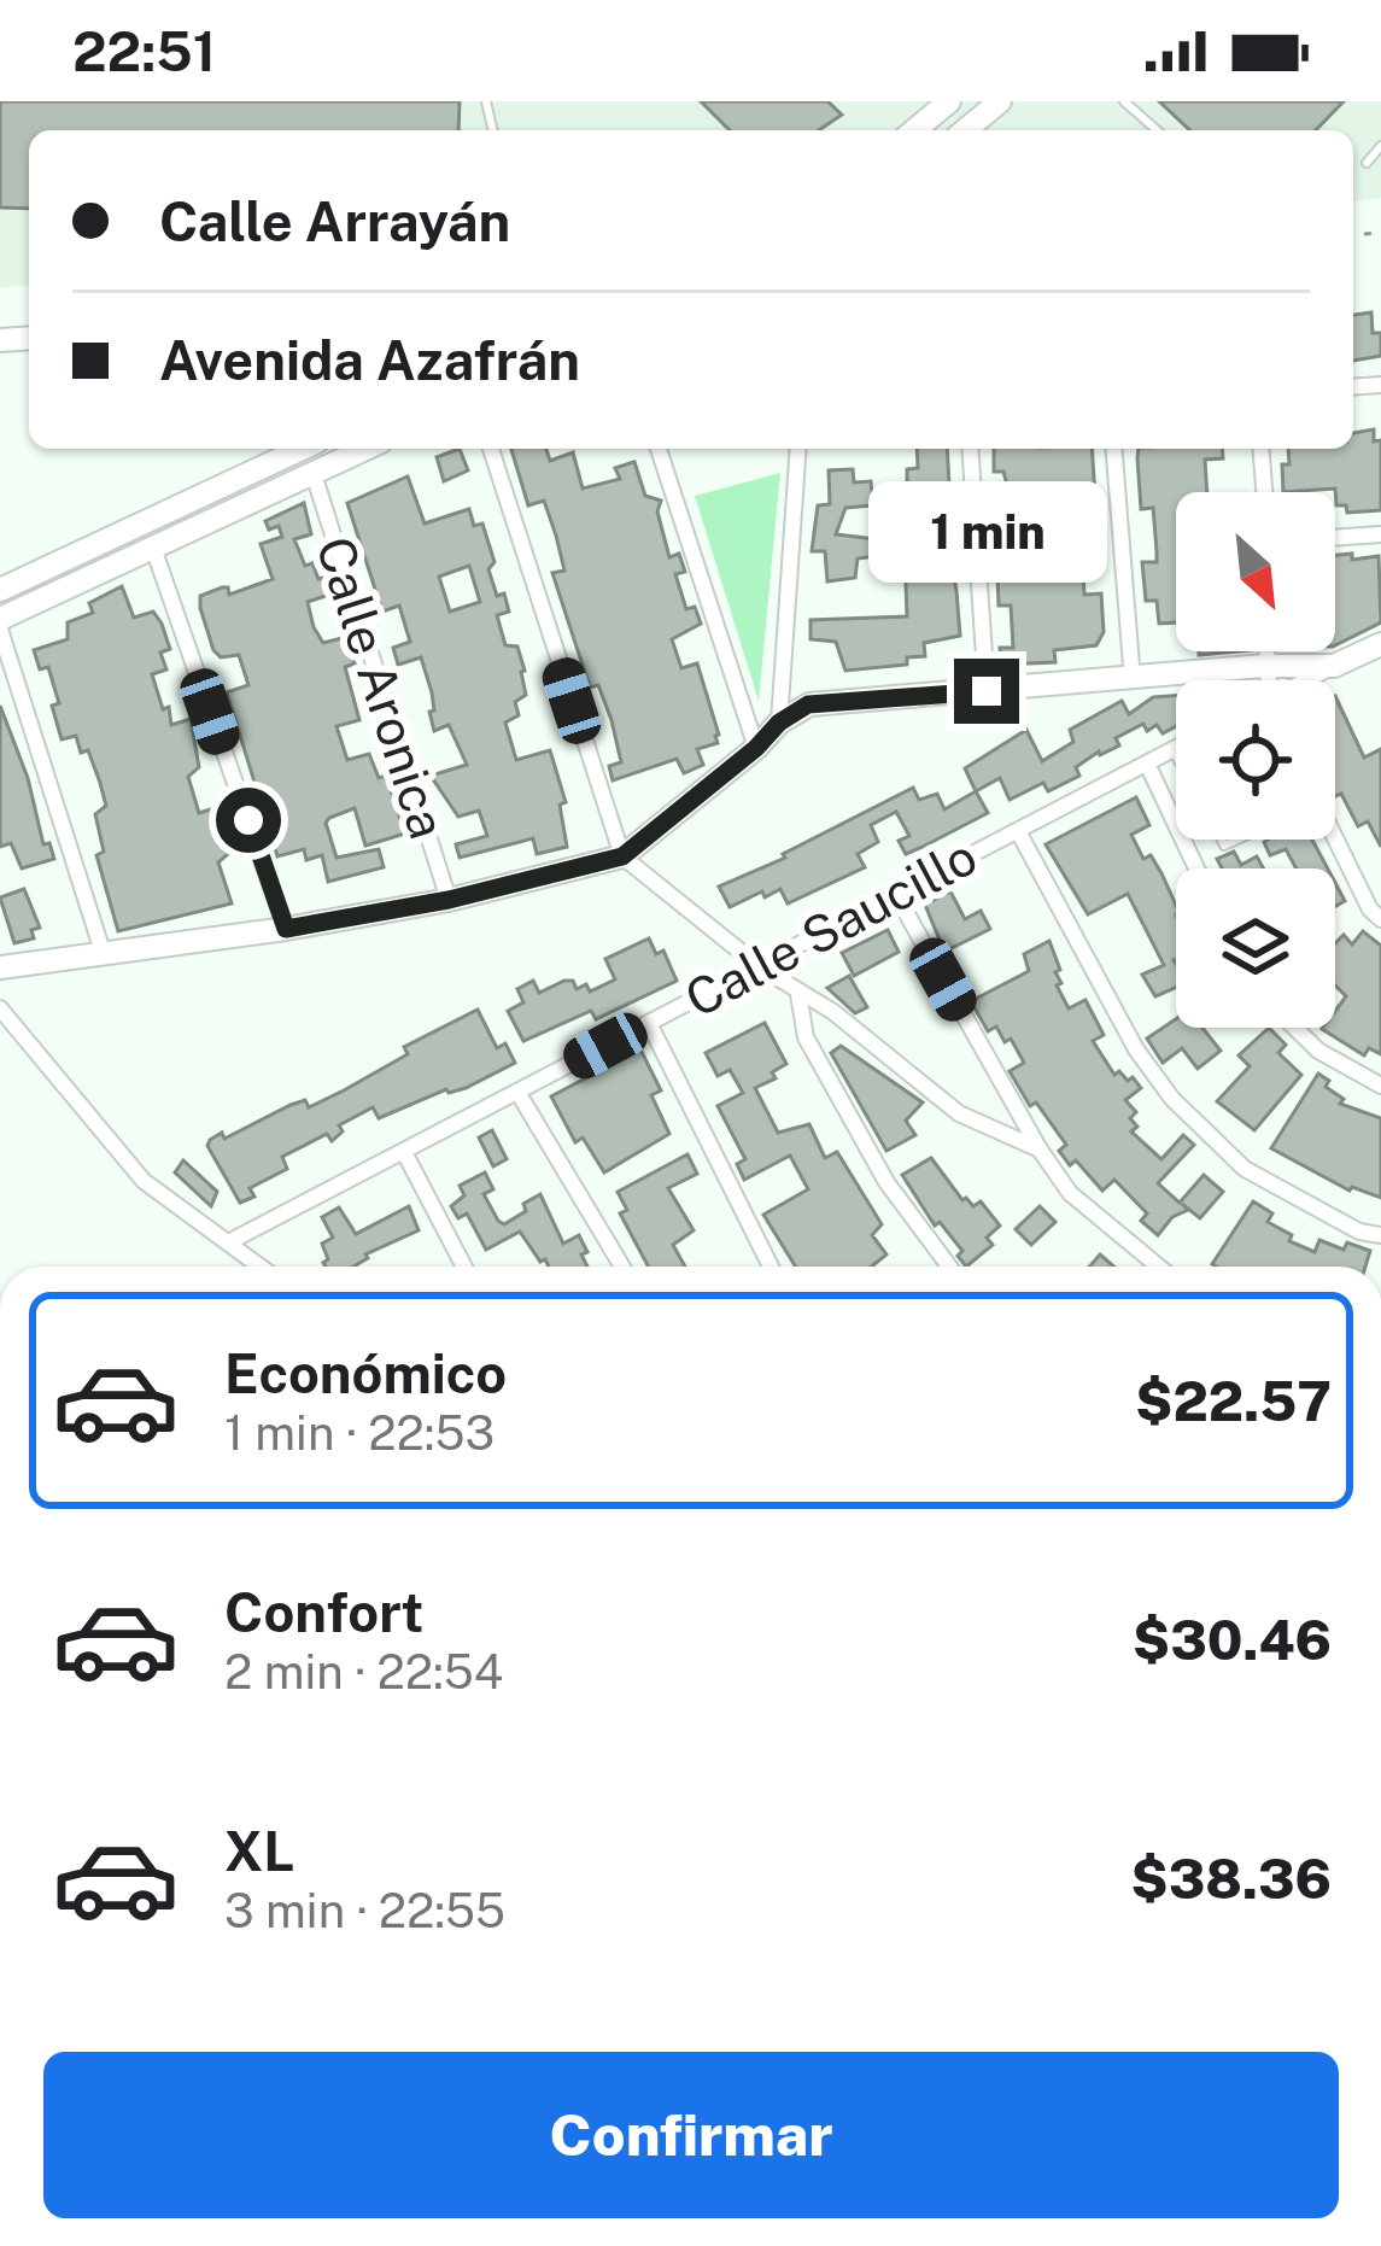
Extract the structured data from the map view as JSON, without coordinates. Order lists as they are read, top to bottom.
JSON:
{
  "streets": {
    "street": ["Calle Aronica", "Calle Saucillo"]
  },
  "north": "bottom right",
  "page": {
    "status": "22:51",
    "banner": ["Calle Arrayán", "Avenida Azafrán"],
    "bubble": "1 min",
    "list": [
      {
        "name": "Económico",
        "note": "1 min · 22:53",
        "value": "$22.57"
      },
      {
        "name": "Confort",
        "note": "2 min · 22:54",
        "value": "$30.46"
      },
      {
        "name": "XL",
        "note": "3 min · 22:55",
        "value": "$38.36"
      }
    ],
    "buttons": "Confirmar"
  }
}
